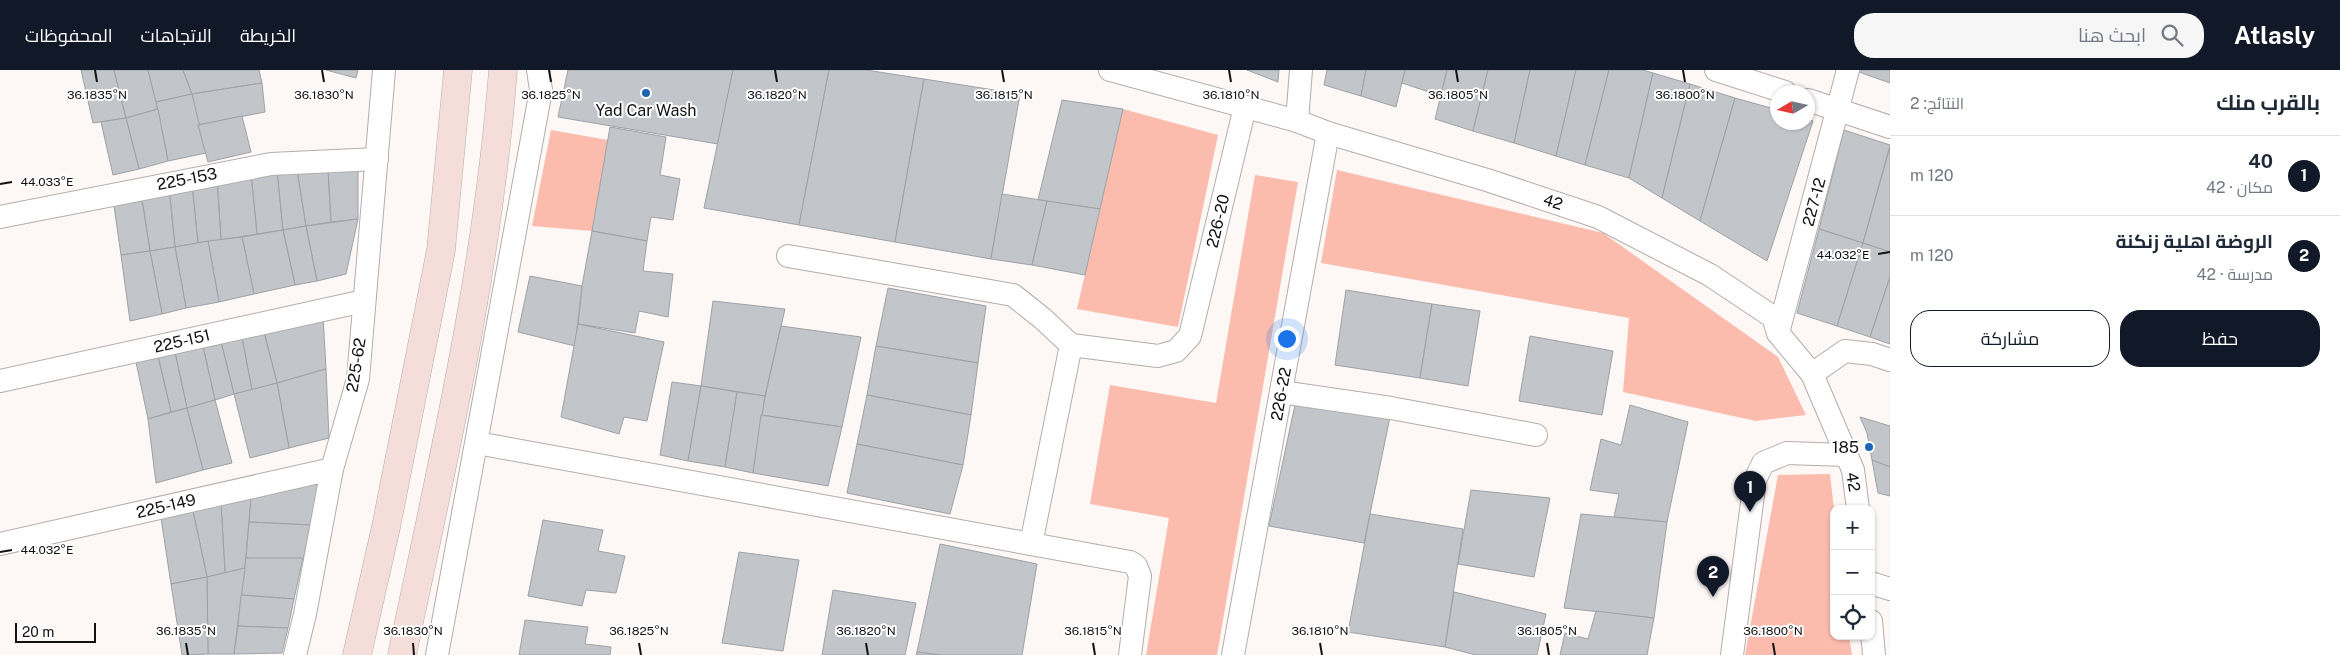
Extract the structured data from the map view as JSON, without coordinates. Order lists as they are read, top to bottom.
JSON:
{
  "streets": {
    "street": [
      "225-153",
      "42",
      "227-12",
      "226-20",
      "225-151",
      "225-62",
      "226-22",
      "225-149"
    ]
  },
  "crossings": [
    ["225-153", "225-62"],
    ["42", "227-12"],
    ["42", "226-20"],
    ["42", "226-22"],
    ["225-151", "225-62"],
    ["225-62", "225-149"]
  ],
  "places": ["Yad Car Wash", "185"],
  "scale_bar": "20 m",
  "north": "left",
  "page": {
    "header": "Atlasly",
    "search": "ابحث هنا",
    "nav": ["الخريطة", "الاتجاهات", "المحفوظات"],
    "heading": ["بالقرب منك", "النتائج: 2"],
    "list": [
      {
        "mark": "1",
        "name": "40",
        "note": "مكان · 42",
        "value": "120 m"
      },
      {
        "mark": "2",
        "name": "الروضة اهلية زنكنة",
        "note": "مدرسة · 42",
        "value": "120 m"
      }
    ],
    "buttons": ["حفظ", "مشاركة"],
    "pins": ["1", "2"],
    "map_buttons": ["+", "−"],
    "scale": "20 m"
  },
  "coordinates": [
    "36.1835°N",
    "36.1830°N",
    "36.1825°N",
    "36.1820°N",
    "36.1815°N",
    "36.1810°N",
    "36.1805°N",
    "36.1800°N",
    "44.033°E",
    "44.032°E"
  ]
}
